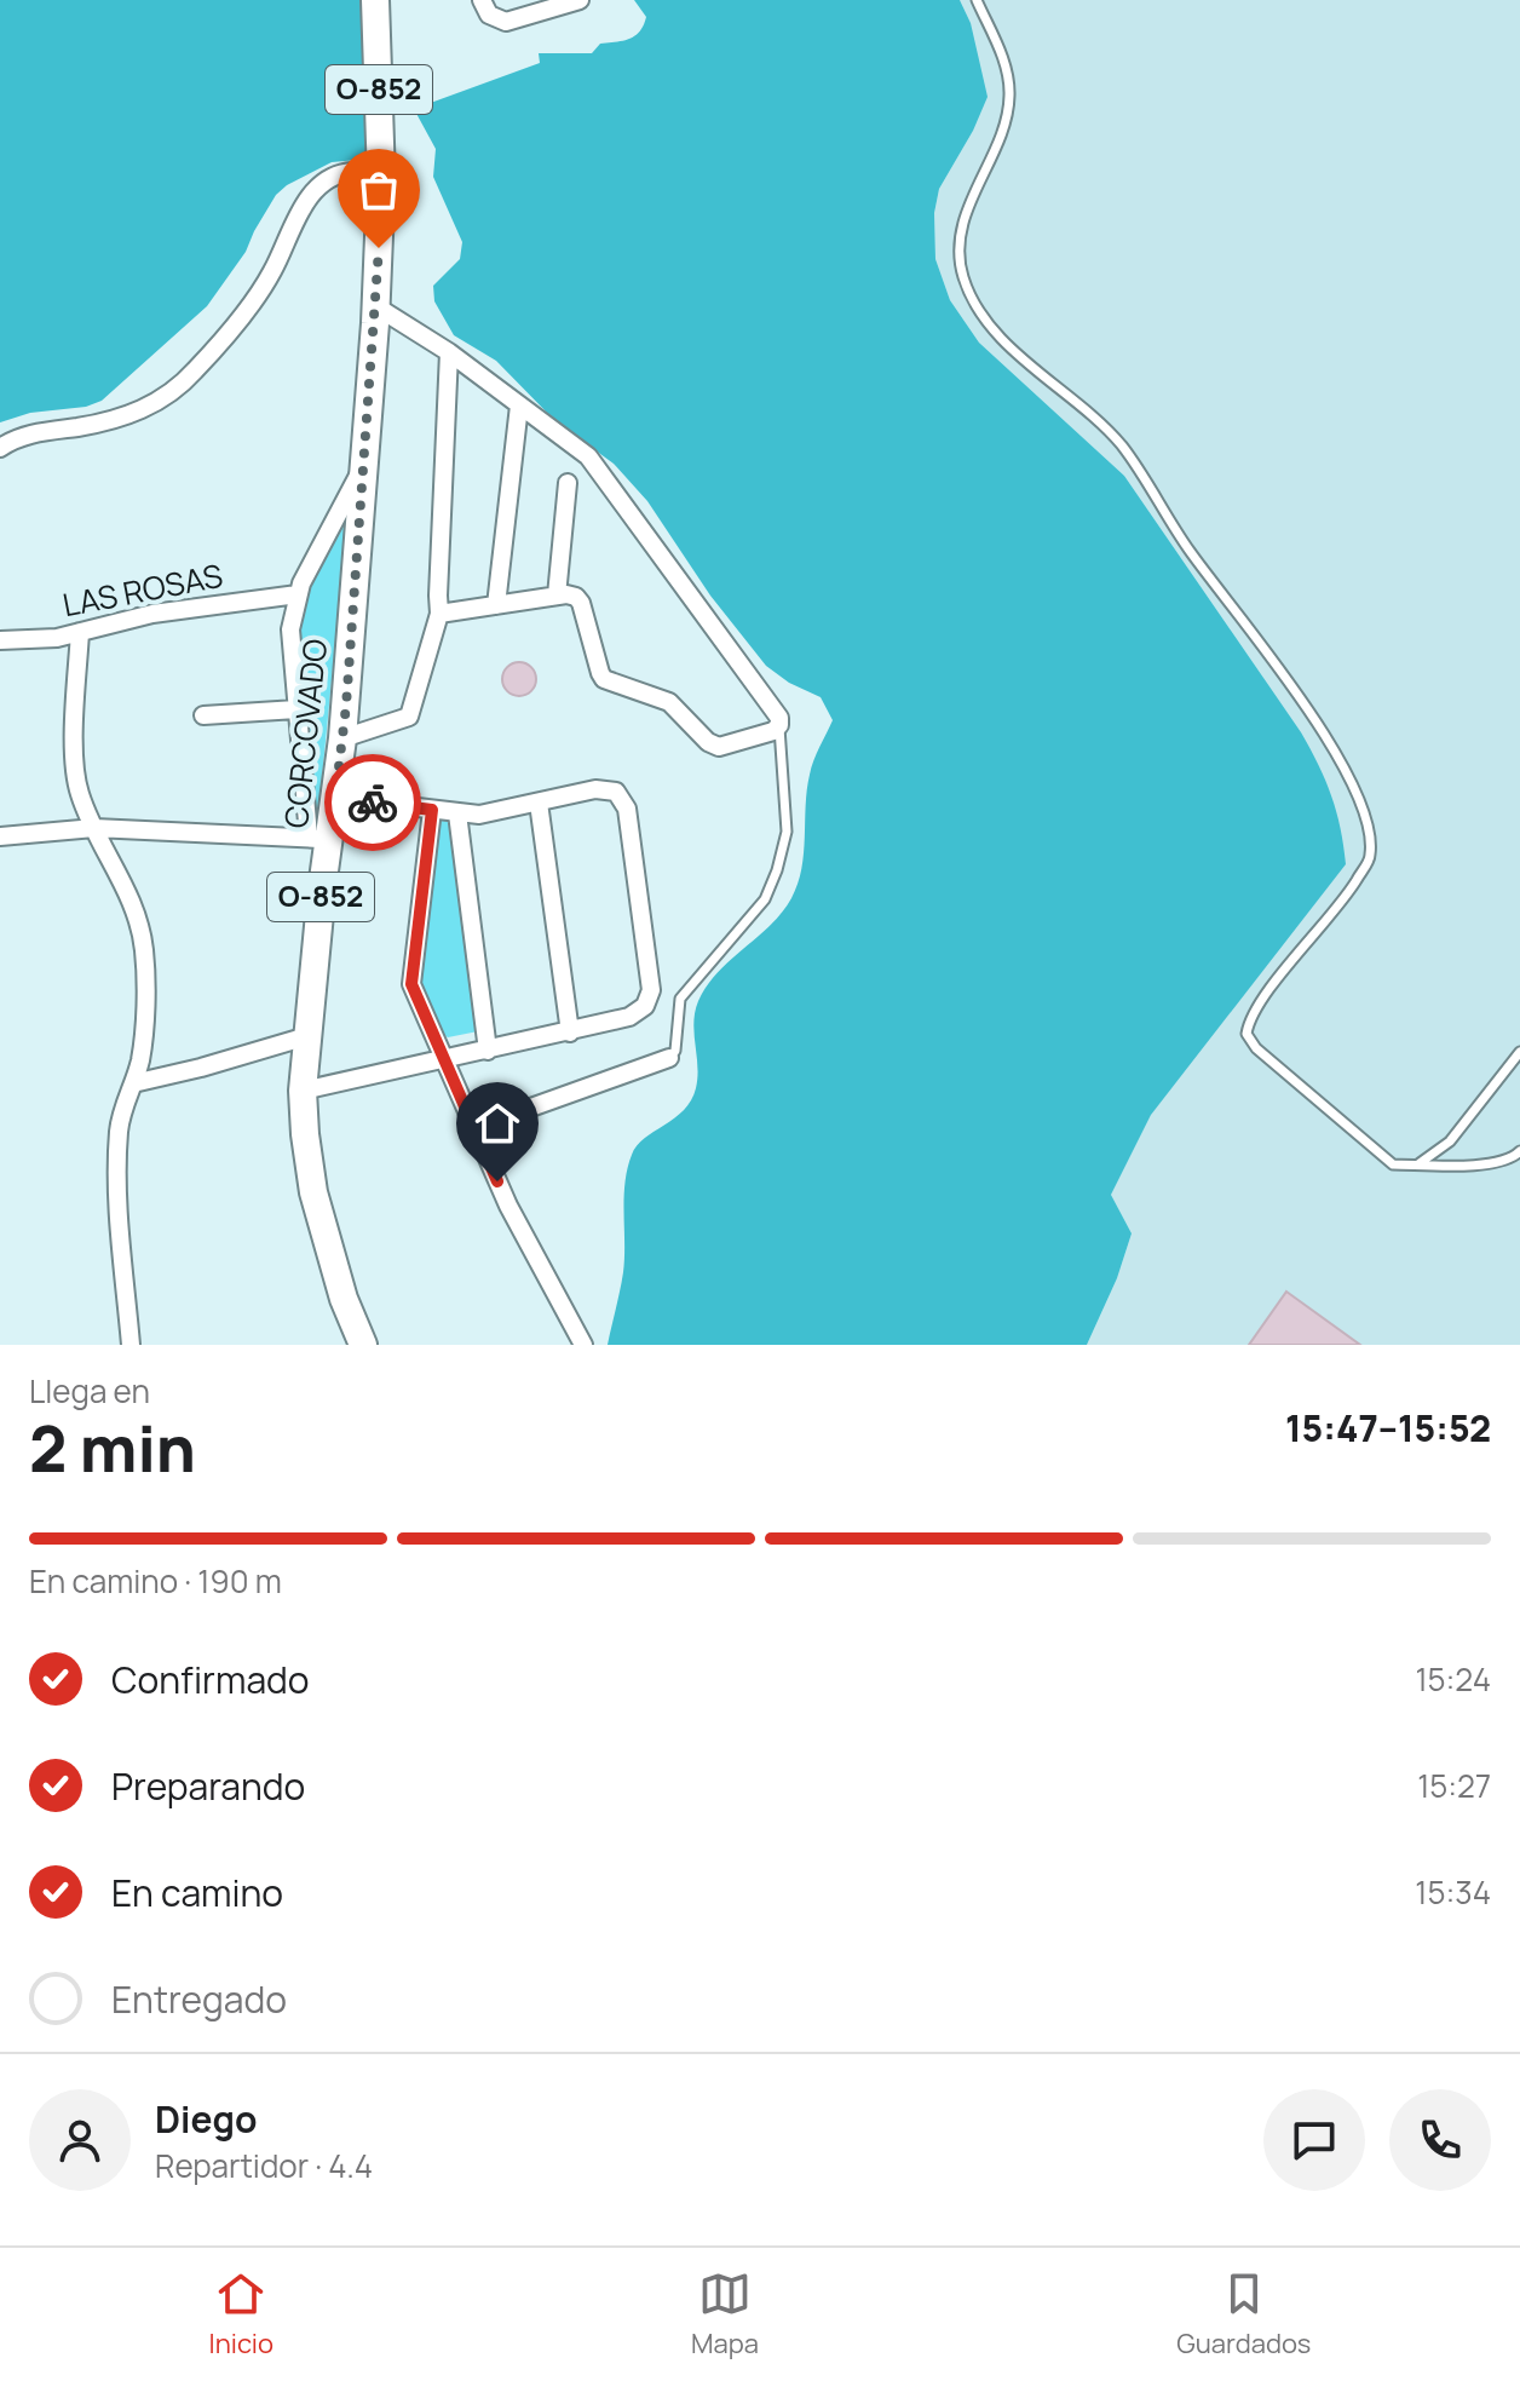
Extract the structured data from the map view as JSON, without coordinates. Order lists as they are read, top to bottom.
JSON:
{
  "streets": {
    "main road": ["O-852", "CORCOVADO"],
    "street": ["LAS ROSAS"]
  },
  "crossings": [
    ["O-852", "CORCOVADO"]
  ],
  "page": {
    "heading": ["2 min", "Llega en", "15:47–15:52"],
    "panel": ["Diego", "Repartidor · 4.4"],
    "bar": "En camino · 190 m",
    "list": [
      ["Confirmado", "15:24"],
      ["Preparando", "15:27"],
      ["En camino", "15:34"],
      "Entregado"
    ],
    "tabs": ["Inicio", "Mapa", "Guardados"]
  }
}
